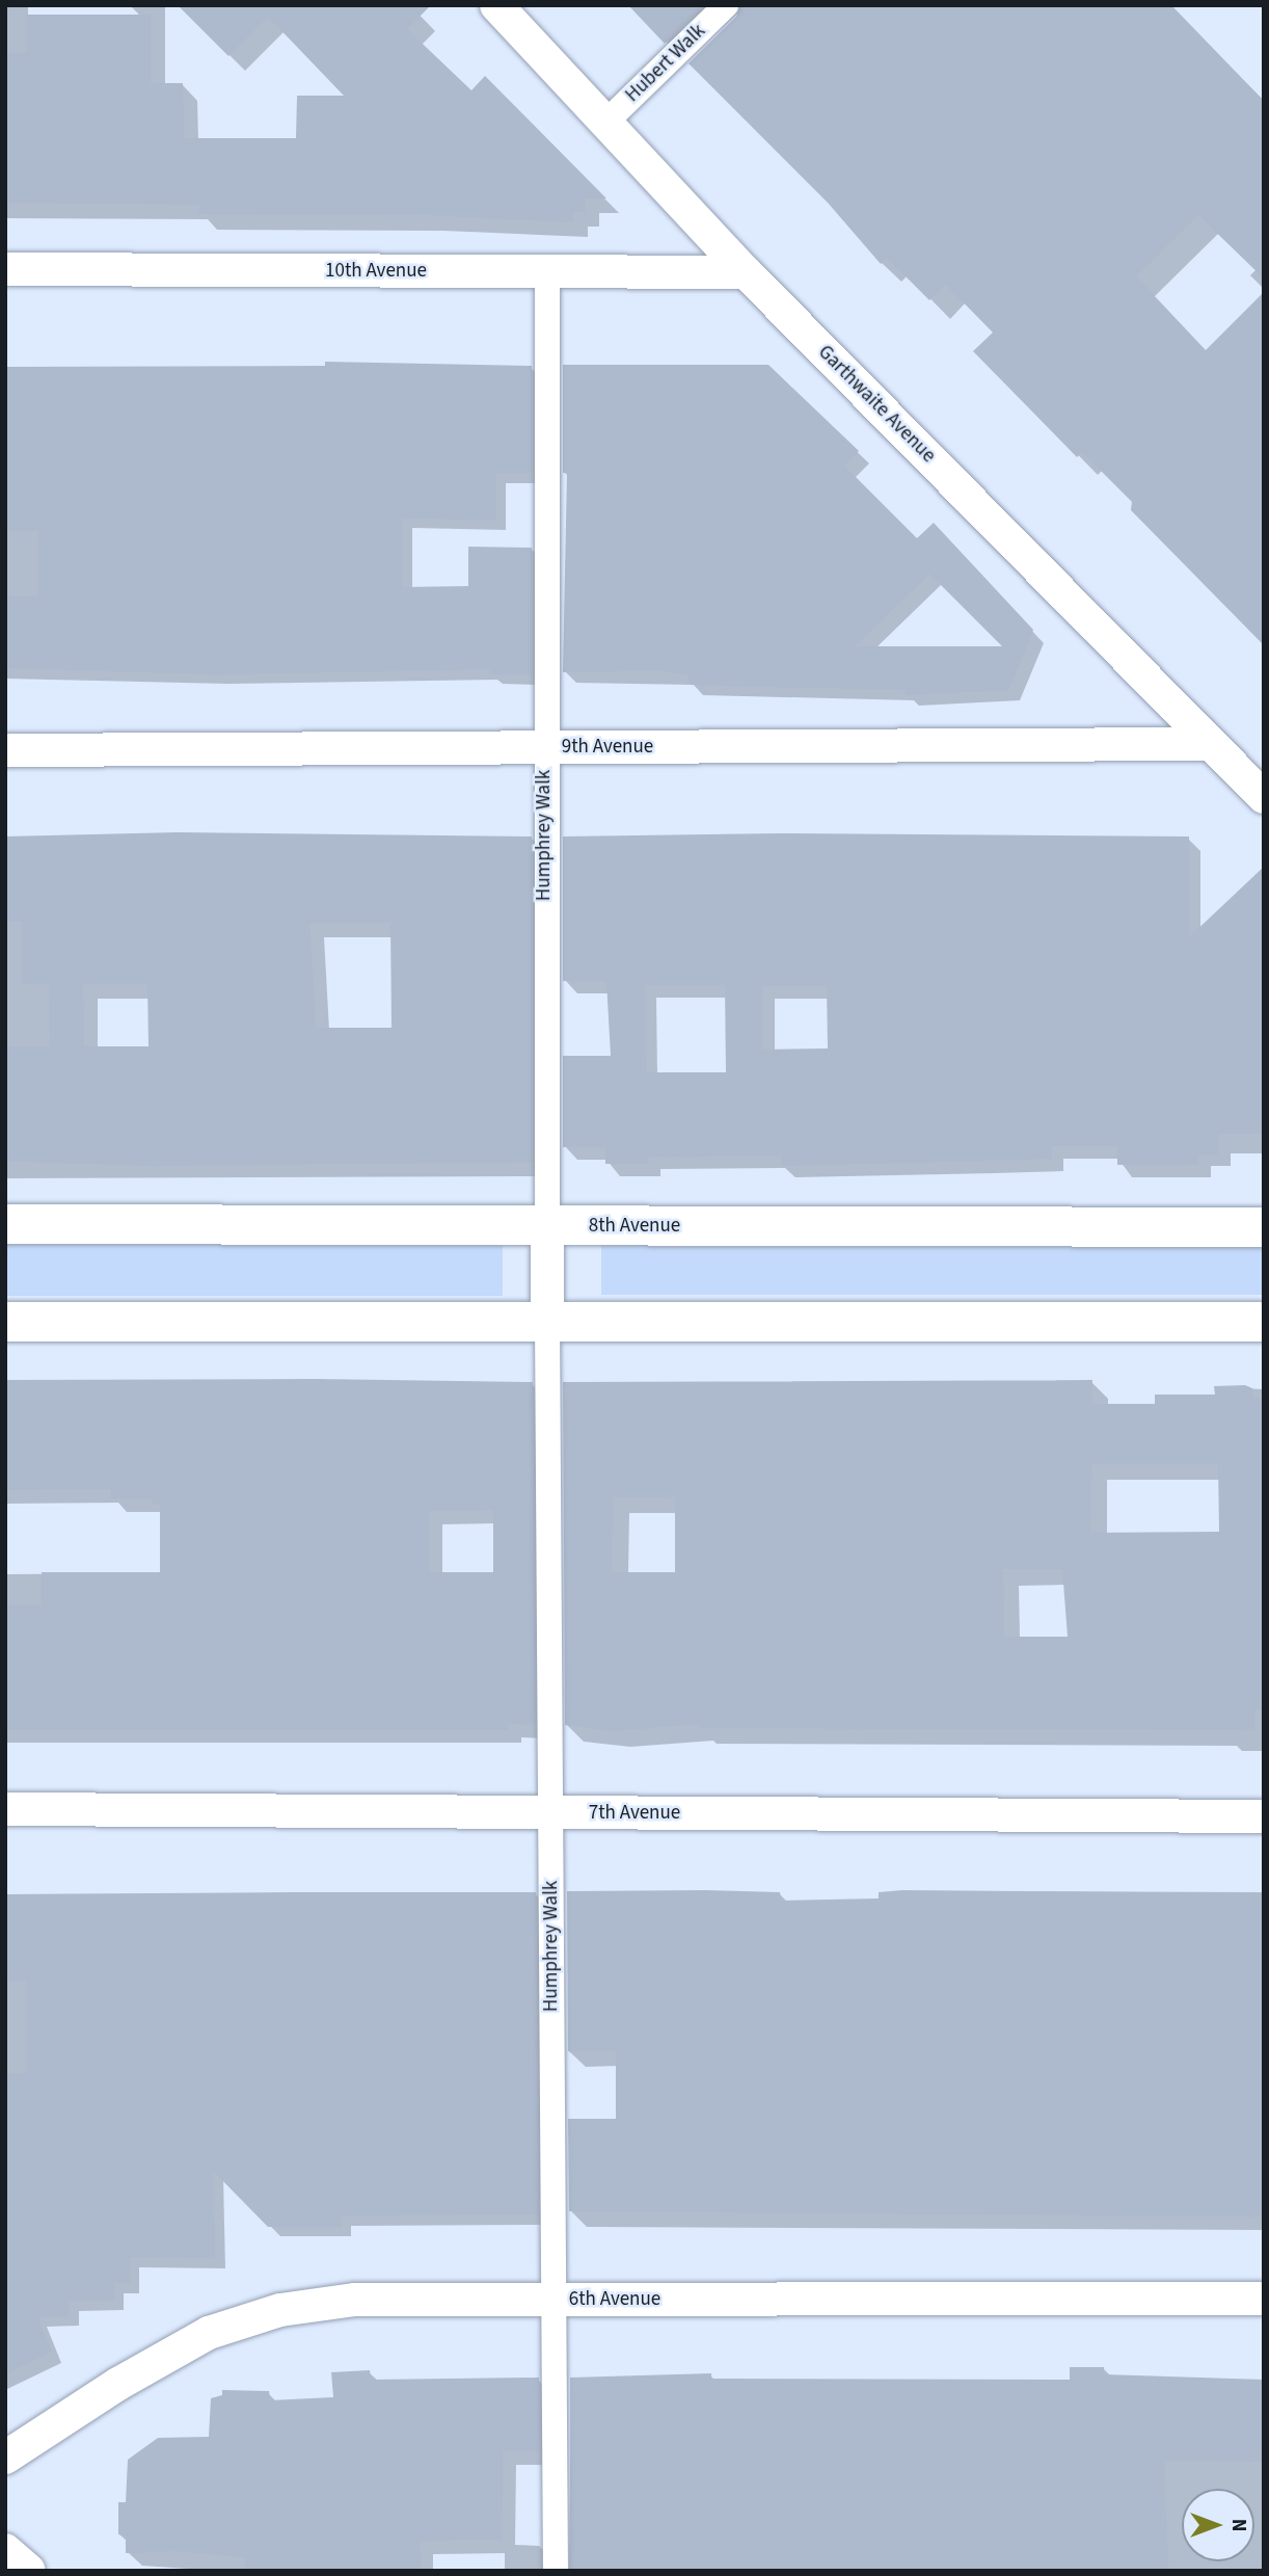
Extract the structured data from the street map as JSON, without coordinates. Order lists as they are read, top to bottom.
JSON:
{
  "streets": {
    "street": [
      "Hubert Walk",
      "10th Avenue",
      "Garthwaite Avenue",
      "9th Avenue",
      "Humphrey Walk",
      "8th Avenue",
      "7th Avenue",
      "6th Avenue"
    ]
  },
  "crossings": [
    ["Hubert Walk", "Garthwaite Avenue"],
    ["10th Avenue", "Garthwaite Avenue"],
    ["10th Avenue", "Humphrey Walk"],
    ["Garthwaite Avenue", "9th Avenue"],
    ["9th Avenue", "Humphrey Walk"],
    ["Humphrey Walk", "8th Avenue"],
    ["Humphrey Walk", "7th Avenue"],
    ["Humphrey Walk", "6th Avenue"]
  ],
  "north": "right"
}
